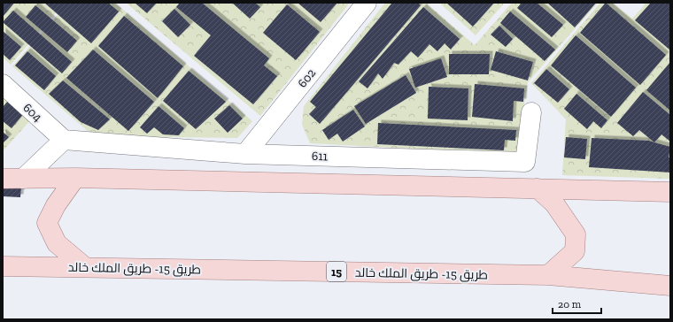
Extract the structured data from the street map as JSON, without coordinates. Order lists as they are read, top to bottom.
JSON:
{
  "streets": {
    "main road": ["طريق 15- طريق الملك خالد", "15"],
    "street": ["602", "604", "611"]
  },
  "crossings": [
    ["602", "611"],
    ["604", "611"]
  ],
  "scale_bar": "20 m"
}
